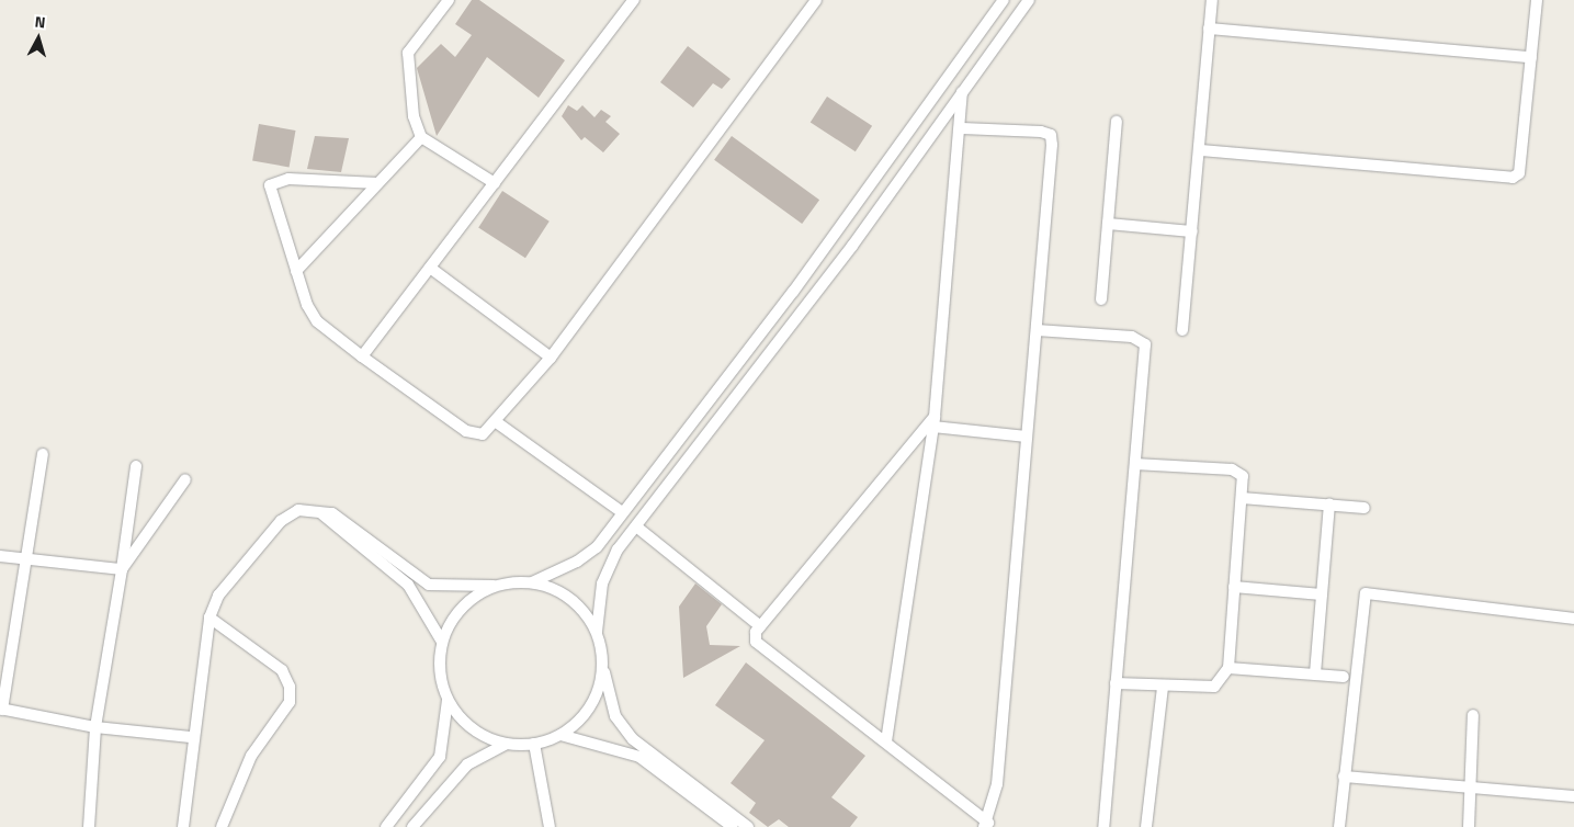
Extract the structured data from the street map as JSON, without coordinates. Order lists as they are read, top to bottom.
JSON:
{
  "north": "top"
}
